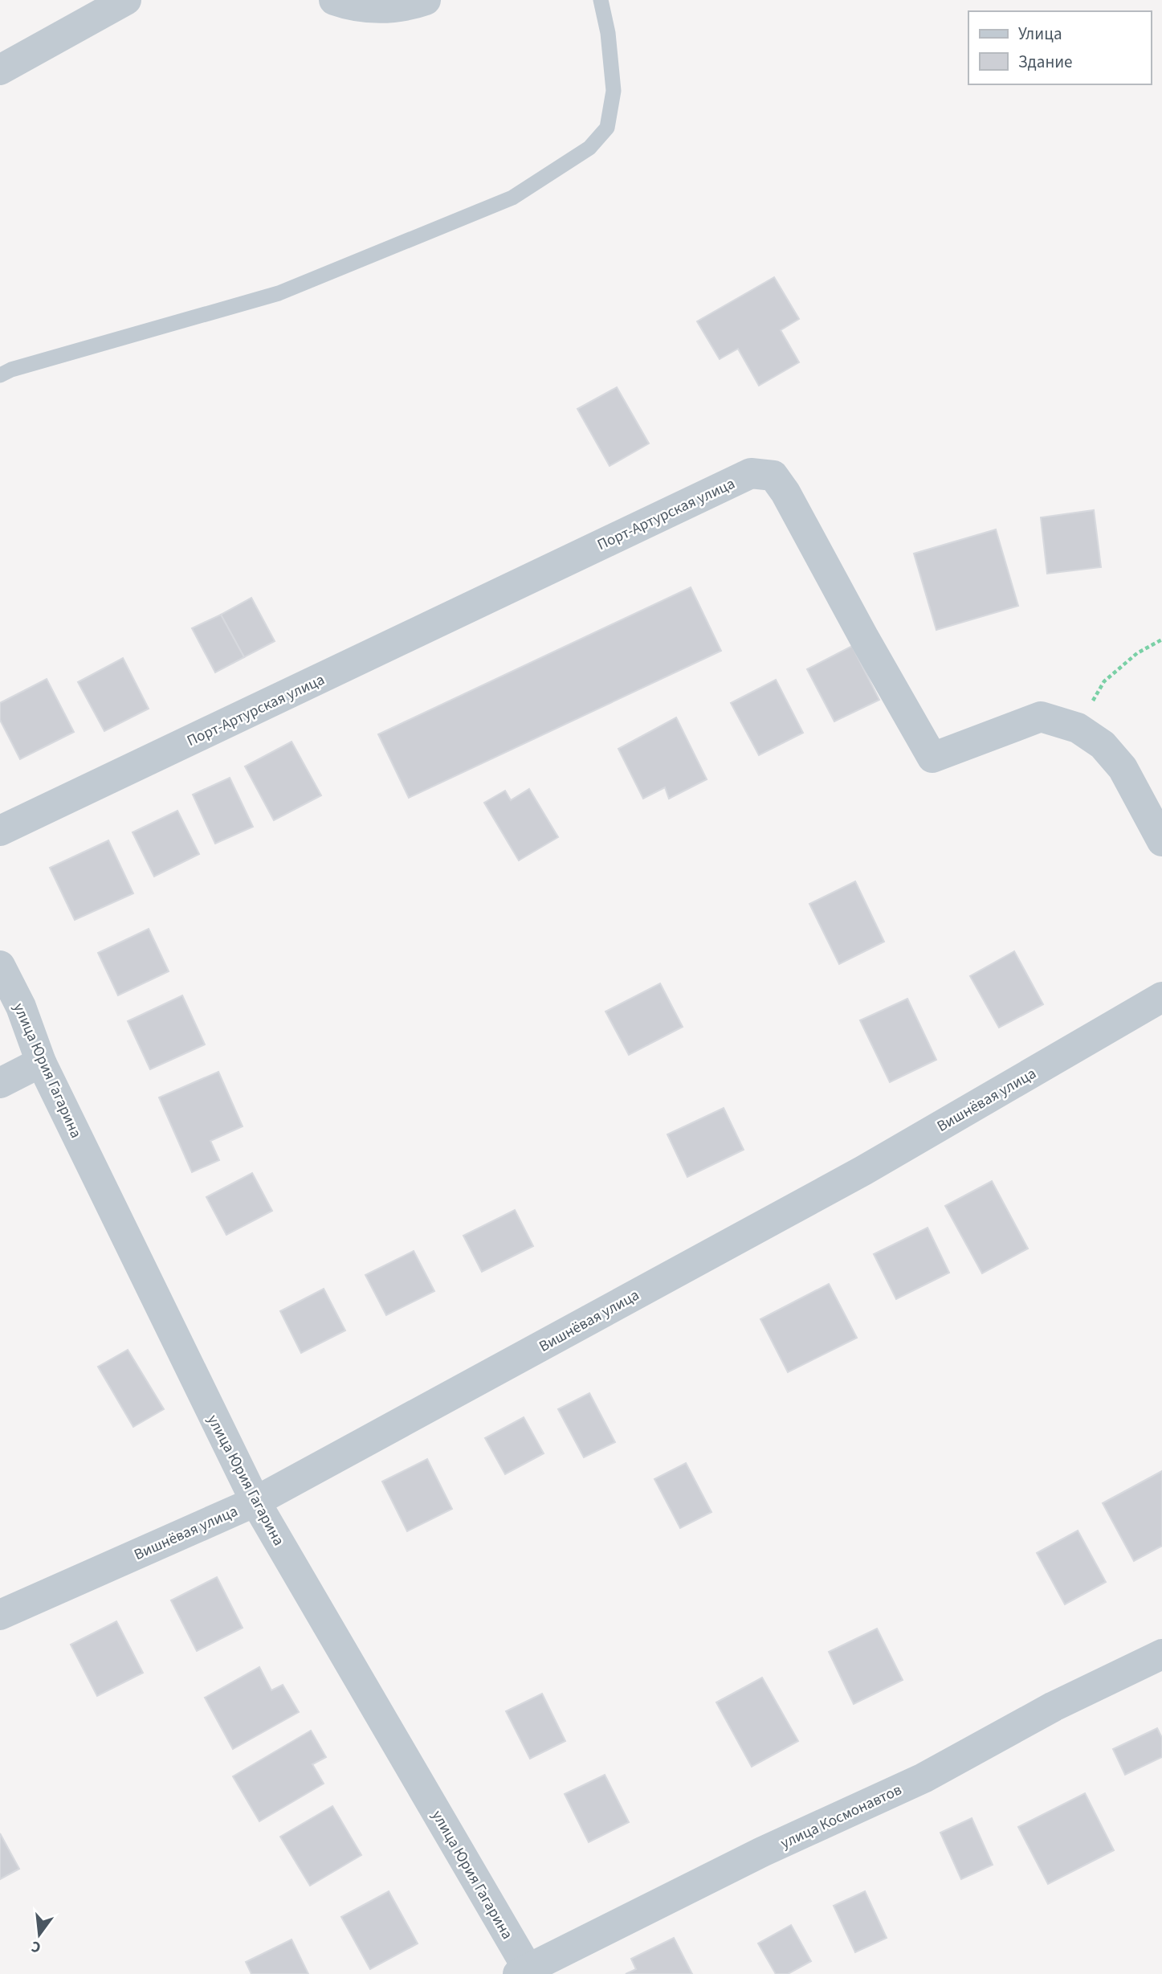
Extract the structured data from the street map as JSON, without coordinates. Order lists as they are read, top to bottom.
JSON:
{
  "streets": {
    "street": [
      "Порт-Артурская улица",
      "улица Юрия Гагарина",
      "Вишнёвая улица",
      "улица Космонавтов"
    ]
  },
  "crossings": [
    ["улица Юрия Гагарина", "Вишнёвая улица"],
    ["улица Юрия Гагарина", "улица Космонавтов"]
  ],
  "legend": ["Улица", "Здание"],
  "north": "bottom"
}
